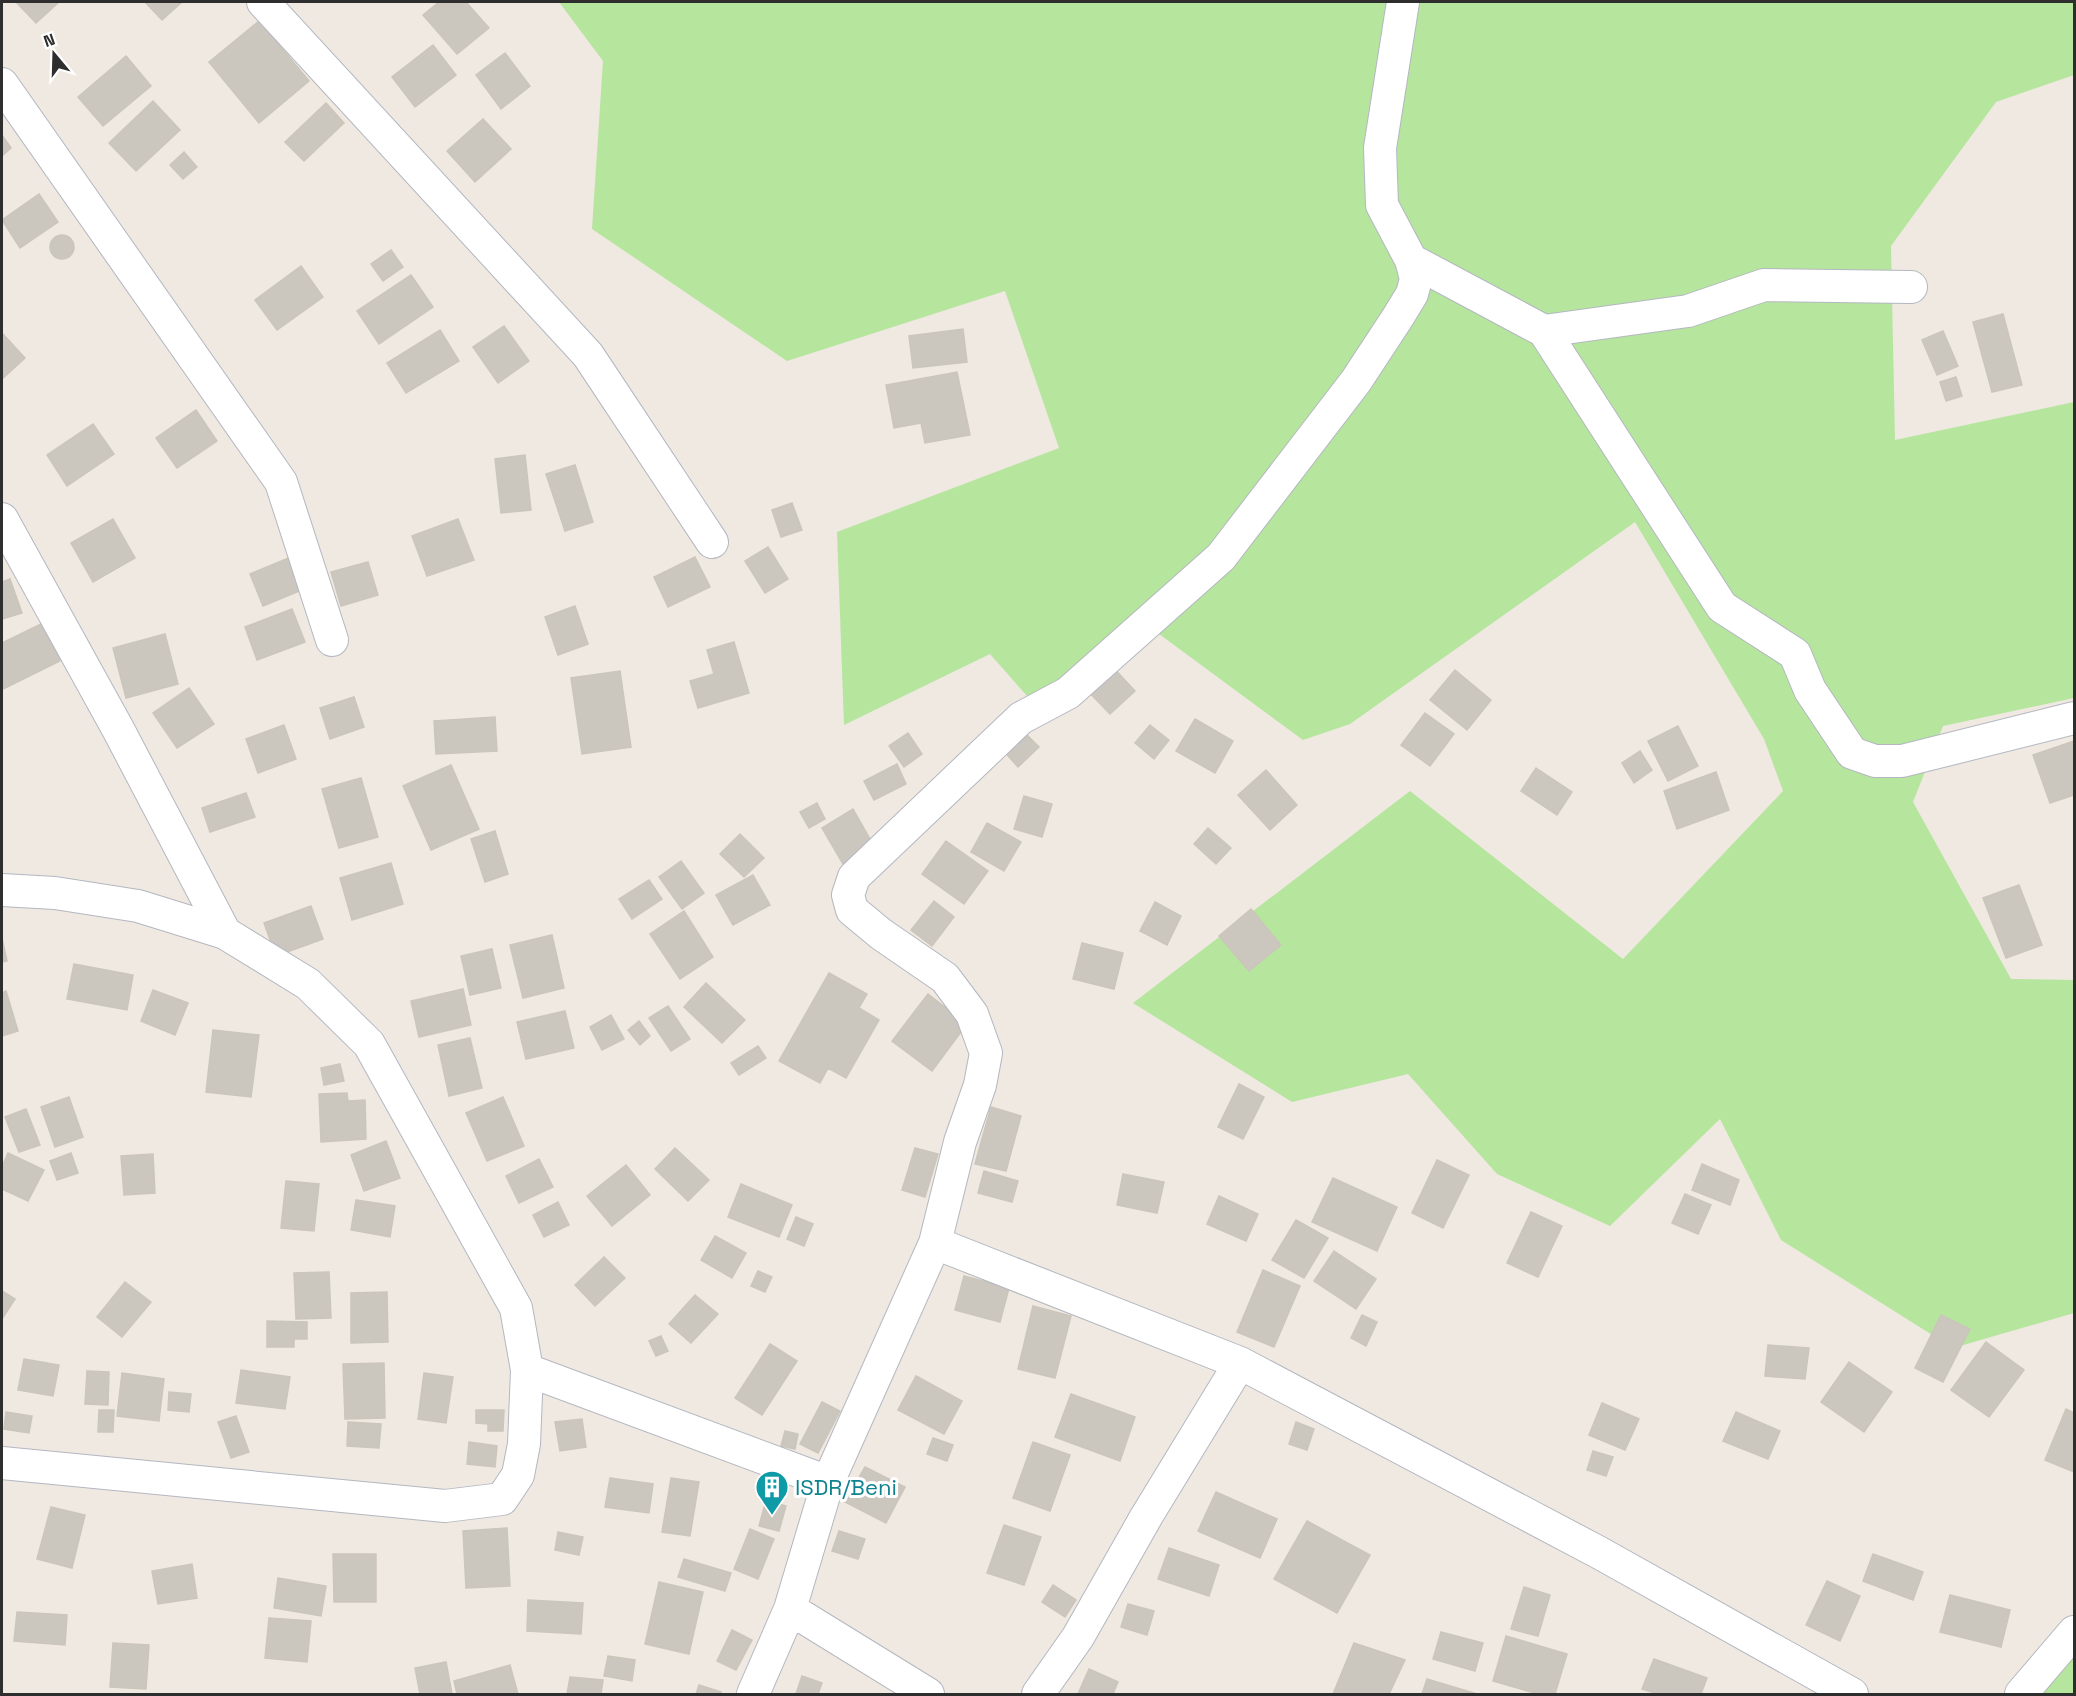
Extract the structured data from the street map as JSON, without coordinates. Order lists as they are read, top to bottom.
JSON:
{
  "places": {
    "building": ["ISDR/Beni"]
  },
  "north": "top"
}
